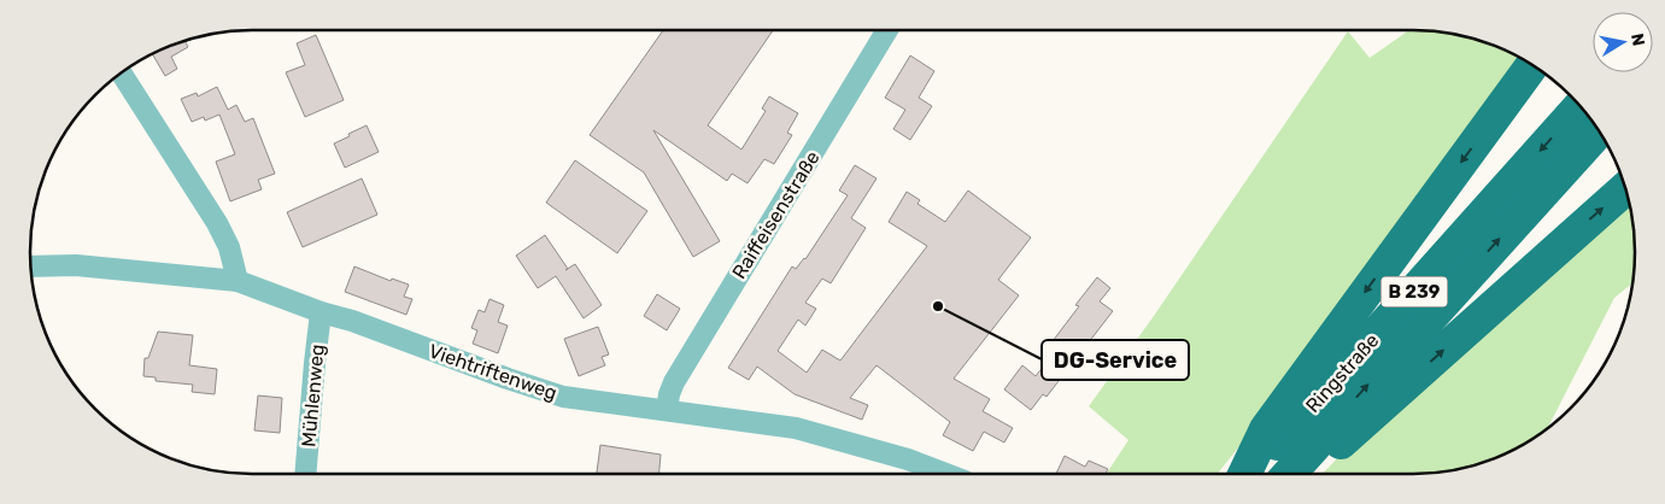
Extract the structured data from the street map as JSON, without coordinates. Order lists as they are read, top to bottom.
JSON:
{
  "streets": {
    "highway": ["B 239", "Ringstraße"],
    "street": ["Raiffeisenstraße", "Viehtriftenweg", "Mühlenweg"]
  },
  "crossings": [
    ["Raiffeisenstraße", "Viehtriftenweg"],
    ["Viehtriftenweg", "Mühlenweg"]
  ],
  "places": ["DG-Service"],
  "north": "right"
}
